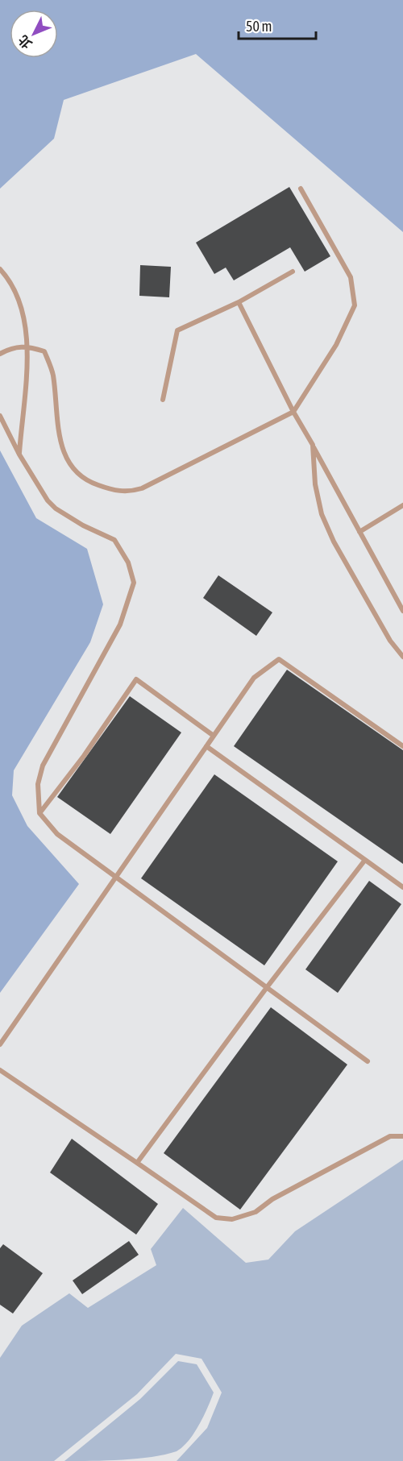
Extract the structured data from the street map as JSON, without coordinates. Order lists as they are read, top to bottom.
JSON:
{
  "scale_bar": "50 m",
  "north": "bottom left"
}
